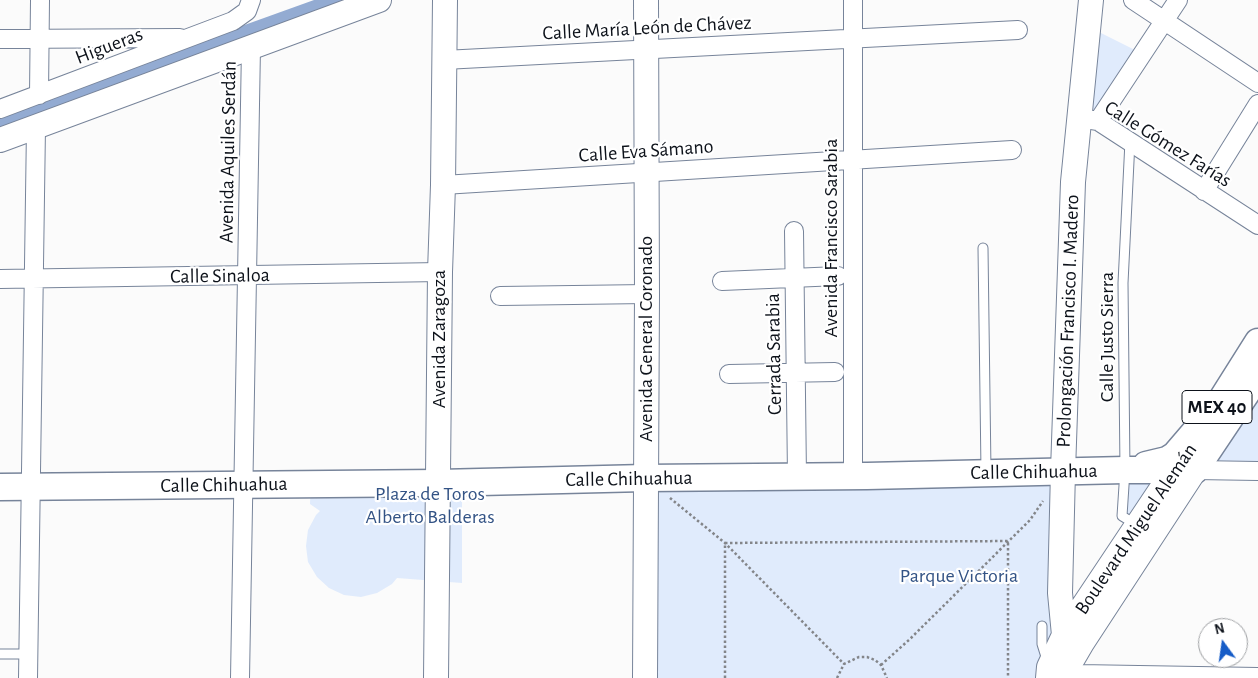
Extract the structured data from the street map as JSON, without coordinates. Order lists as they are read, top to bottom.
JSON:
{
  "streets": {
    "main road": ["MEX 40", "Calle Chihuahua", "Boulevard Miguel Alemán"],
    "street": [
      "Calle María León de Chávez",
      "Higueras",
      "Calle Gómez Farías",
      "Calle Eva Sámano",
      "Avenida Aquiles Serdán",
      "Avenida Francisco Sarabia",
      "Calle Sinaloa",
      "Prolongación Francisco I. Madero",
      "Avenida Zaragoza",
      "Avenida General Coronado",
      "Cerrada Sarabia"
    ],
    "lane": ["Calle Justo Sierra"]
  },
  "crossings": [
    ["Calle María León de Chávez", "Avenida Francisco Sarabia"],
    ["Calle María León de Chávez", "Avenida Zaragoza"],
    ["Calle María León de Chávez", "Avenida General Coronado"],
    ["Calle Gómez Farías", "Prolongación Francisco I. Madero"],
    ["Calle Gómez Farías", "Calle Justo Sierra"],
    ["Calle Eva Sámano", "Avenida Francisco Sarabia"],
    ["Calle Eva Sámano", "Avenida Zaragoza"],
    ["Calle Eva Sámano", "Avenida General Coronado"],
    ["Avenida Aquiles Serdán", "Calle Sinaloa"],
    ["Avenida Aquiles Serdán", "Calle Chihuahua"],
    ["Avenida Francisco Sarabia", "Calle Chihuahua"],
    ["Calle Sinaloa", "Avenida Zaragoza"],
    ["Prolongación Francisco I. Madero", "Calle Chihuahua"],
    ["Prolongación Francisco I. Madero", "Boulevard Miguel Alemán"],
    ["Calle Justo Sierra", "Calle Chihuahua"],
    ["Calle Justo Sierra", "Boulevard Miguel Alemán"],
    ["Avenida Zaragoza", "Calle Chihuahua"],
    ["Avenida General Coronado", "Calle Chihuahua"],
    ["Cerrada Sarabia", "Calle Chihuahua"],
    ["Calle Chihuahua", "Boulevard Miguel Alemán"]
  ],
  "parks": ["Plaza de Toros Alberto Balderas", "Parque Victoria"],
  "north": "top"
}
